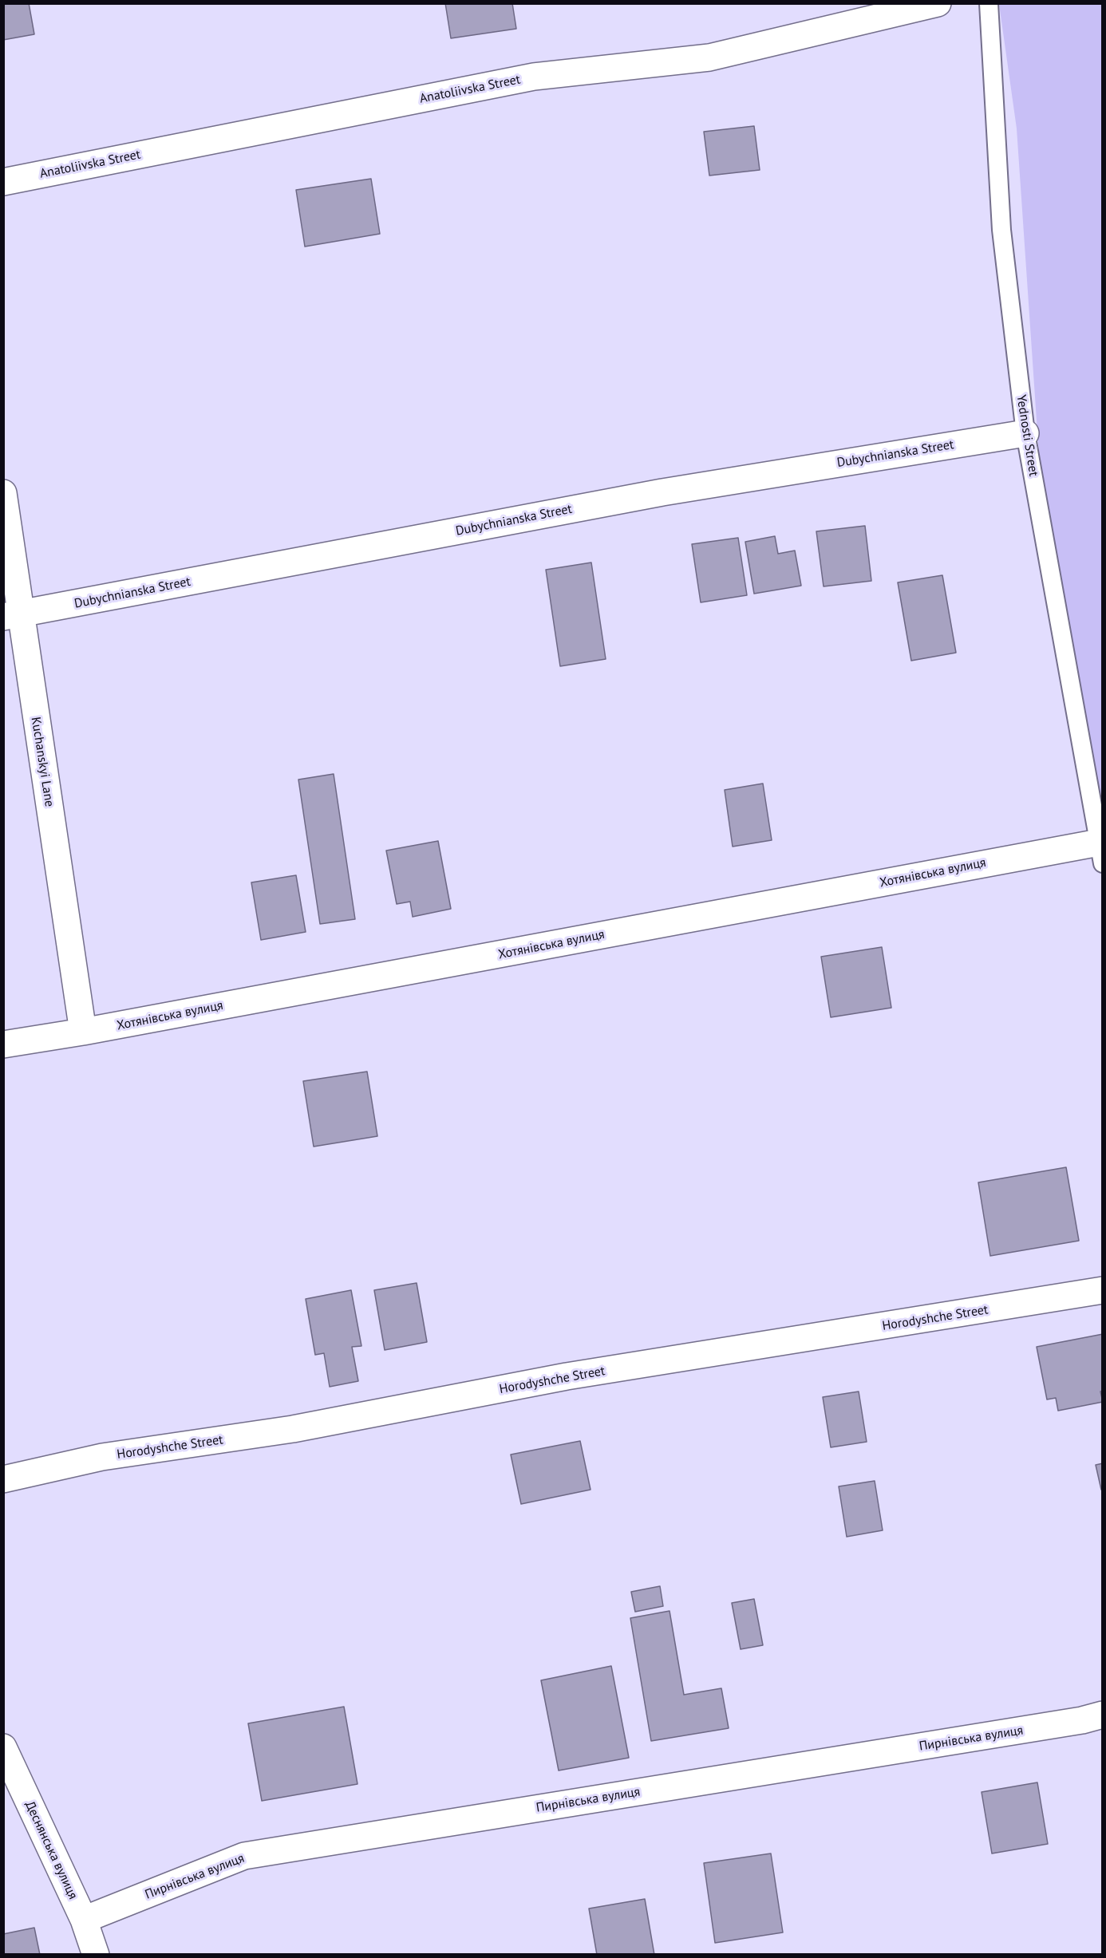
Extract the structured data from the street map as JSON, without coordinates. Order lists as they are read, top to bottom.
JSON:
{
  "streets": {
    "street": [
      "Anatoliivska Street",
      "Dubychnianska Street",
      "Kuchanskyi Lane",
      "Хотянівська вулиця",
      "Horodyshche Street",
      "Пирнівська вулиця",
      "Деснянська вулиця"
    ],
    "lane": ["Yednosti Street"]
  },
  "crossings": [
    ["Yednosti Street", "Dubychnianska Street"],
    ["Yednosti Street", "Хотянівська вулиця"],
    ["Dubychnianska Street", "Kuchanskyi Lane"],
    ["Kuchanskyi Lane", "Хотянівська вулиця"],
    ["Пирнівська вулиця", "Деснянська вулиця"]
  ]
}
